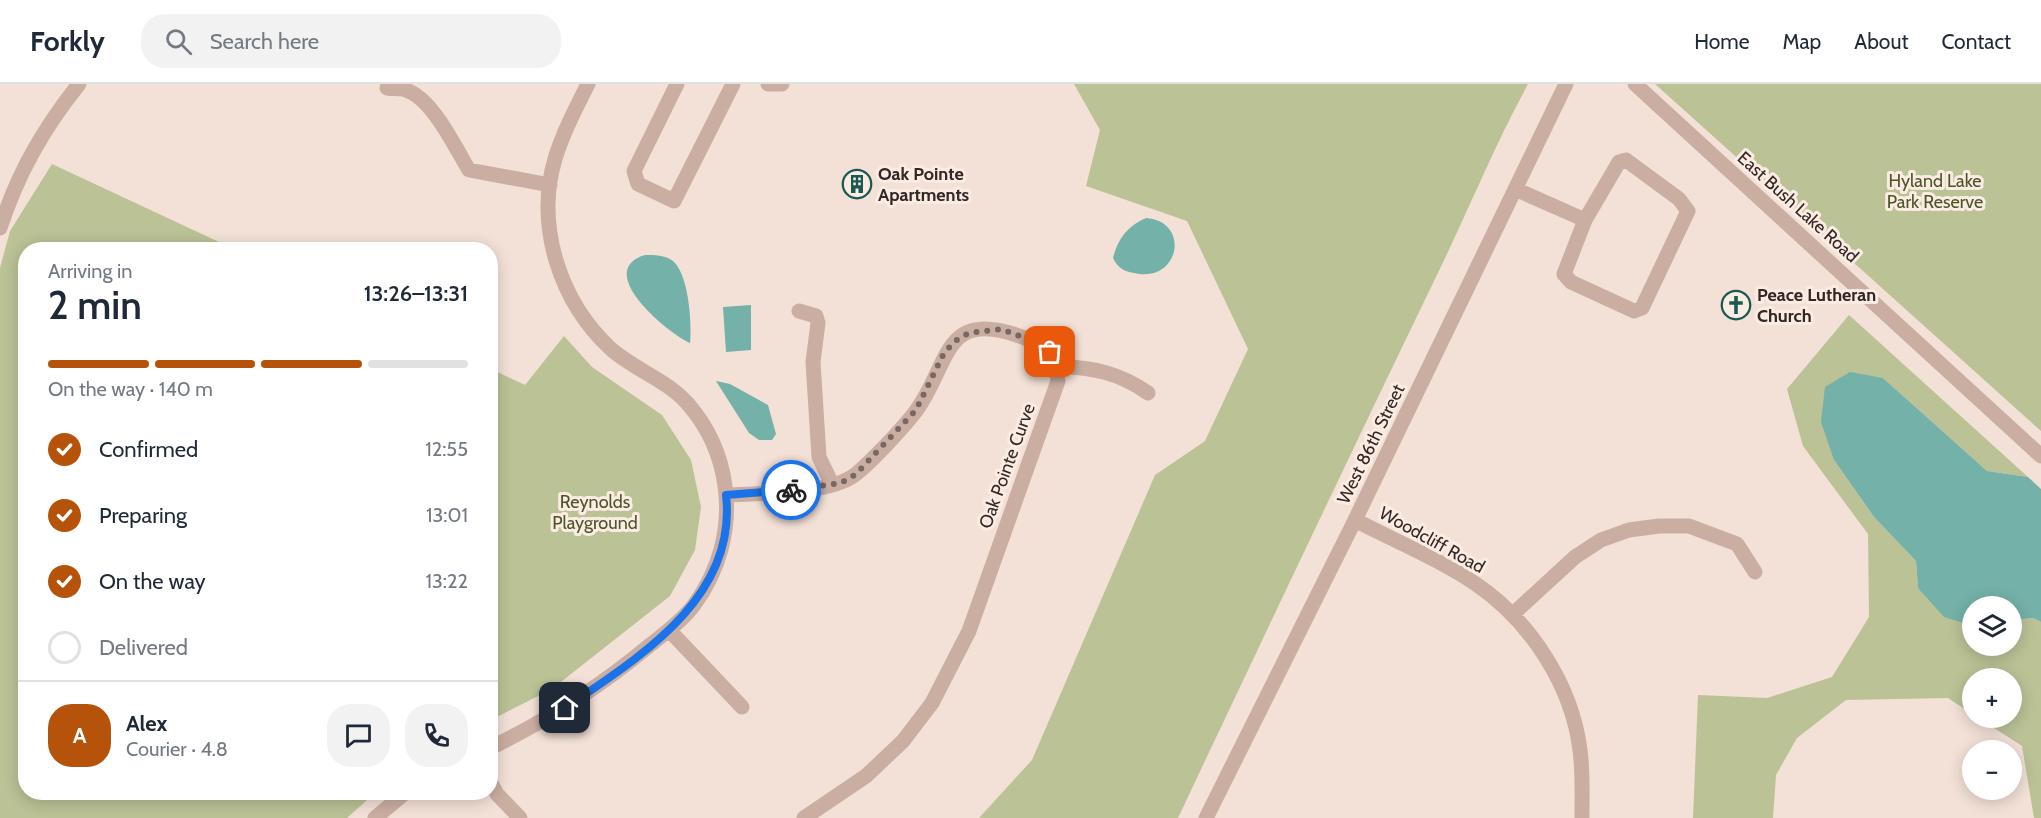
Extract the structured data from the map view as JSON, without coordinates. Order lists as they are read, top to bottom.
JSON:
{
  "streets": {
    "street": [
      "East Bush Lake Road",
      "West 86th Street",
      "Oak Pointe Curve",
      "Woodcliff Road"
    ]
  },
  "crossings": [
    ["West 86th Street", "Woodcliff Road"]
  ],
  "parks": ["Hyland Lake Park Reserve", "Reynolds Playground"],
  "places": {
    "building": ["Oak Pointe Apartments"],
    "church": ["Peace Lutheran Church"]
  },
  "page": {
    "header": "Forkly",
    "search": "Search here",
    "nav": [
      "Home",
      "Map",
      "About",
      "Contact"
    ],
    "heading": ["2 min", "Arriving in", "13:26–13:31"],
    "panel": ["Alex", "Courier · 4.8"],
    "bar": "On the way · 140 m",
    "list": [
      ["Confirmed", "12:55"],
      ["Preparing", "13:01"],
      ["On the way", "13:22"],
      "Delivered"
    ],
    "map_buttons": ["+", "−"],
    "round": "A"
  }
}
